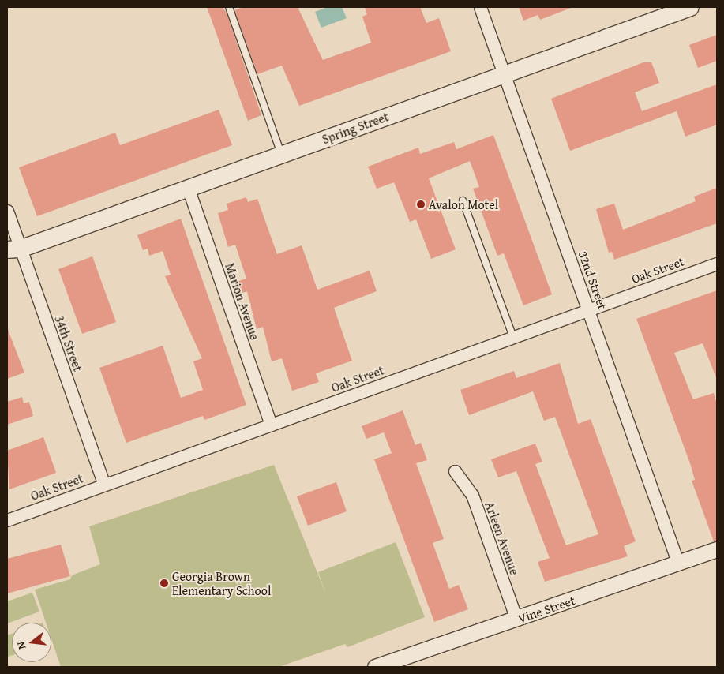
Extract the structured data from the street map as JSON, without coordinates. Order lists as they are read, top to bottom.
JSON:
{
  "streets": {
    "main road": ["Spring Street"],
    "street": [
      "Oak Street",
      "32nd Street",
      "Marion Avenue",
      "34th Street",
      "Arleen Avenue",
      "Vine Street"
    ]
  },
  "crossings": [
    ["Spring Street", "32nd Street"],
    ["Spring Street", "Marion Avenue"],
    ["Spring Street", "34th Street"],
    ["Oak Street", "32nd Street"],
    ["Oak Street", "Marion Avenue"],
    ["Oak Street", "34th Street"],
    ["32nd Street", "Vine Street"],
    ["Arleen Avenue", "Vine Street"]
  ],
  "places": ["Avalon Motel", "Georgia Brown Elementary School"],
  "north": "left"
}
